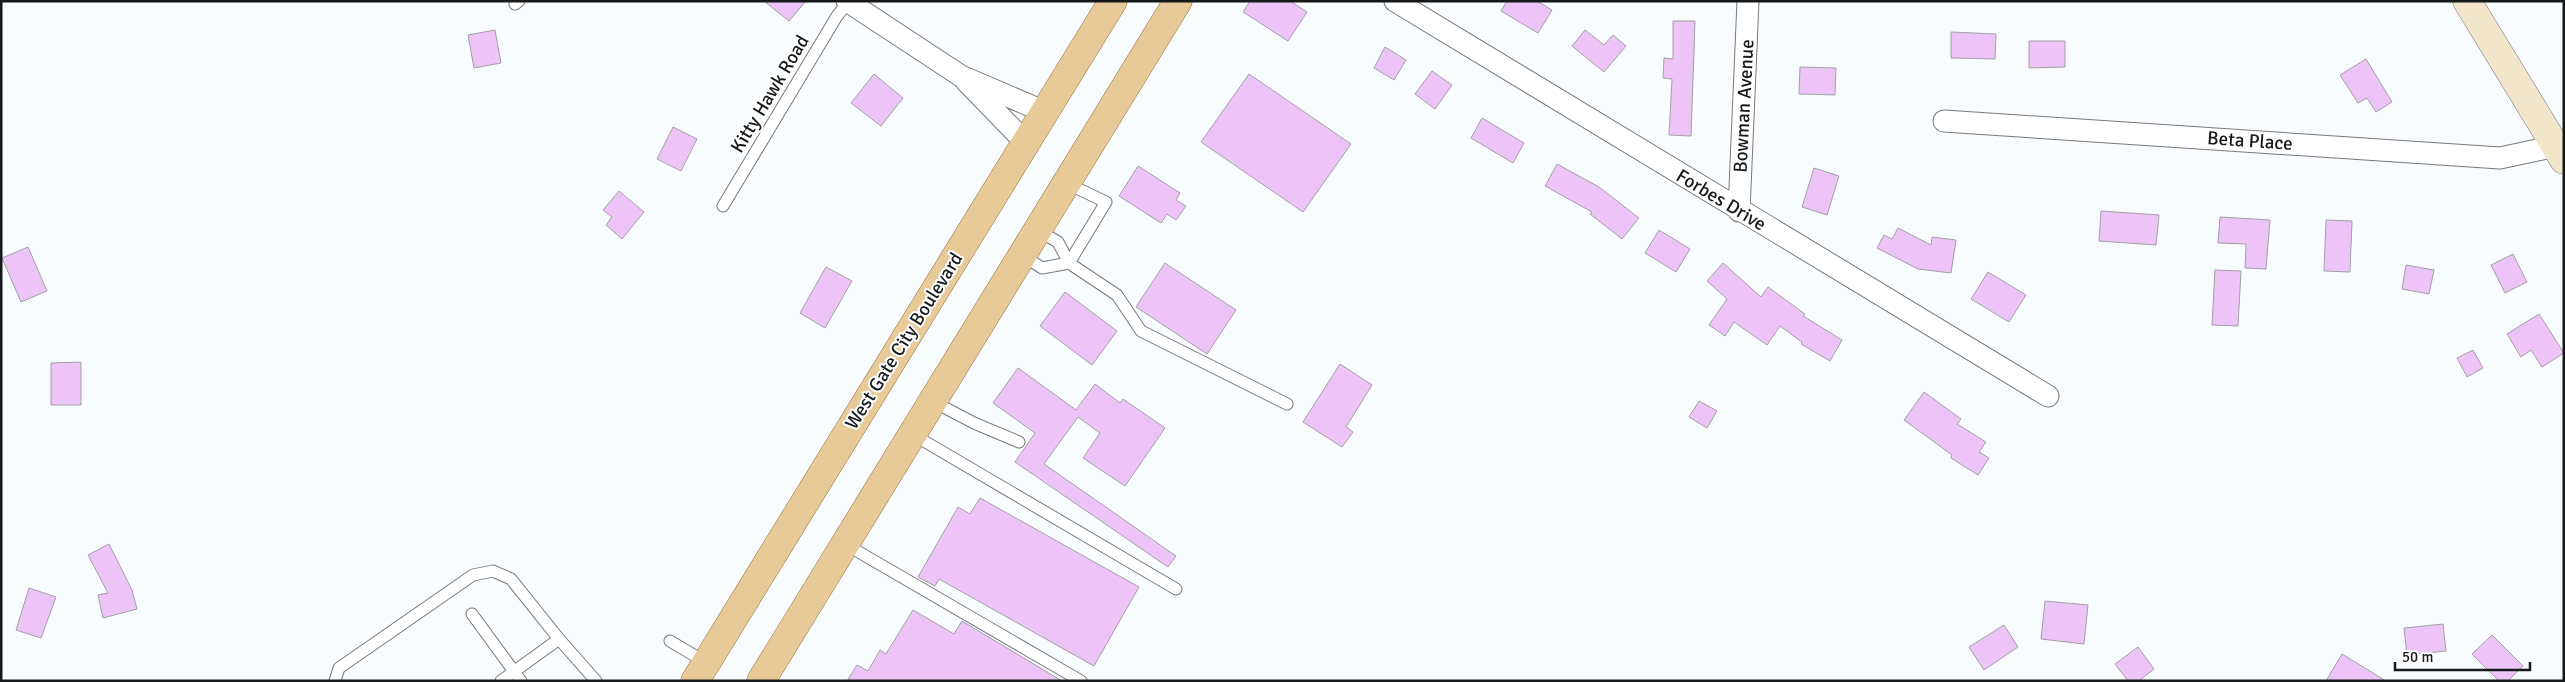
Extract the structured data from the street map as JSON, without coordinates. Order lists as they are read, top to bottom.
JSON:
{
  "streets": {
    "main road": ["West Gate City Boulevard"],
    "street": ["Bowman Avenue", "Beta Place", "Forbes Drive"],
    "lane": ["Kitty Hawk Road"]
  },
  "crossings": [
    ["Bowman Avenue", "Forbes Drive"]
  ],
  "scale_bar": "50 m"
}
